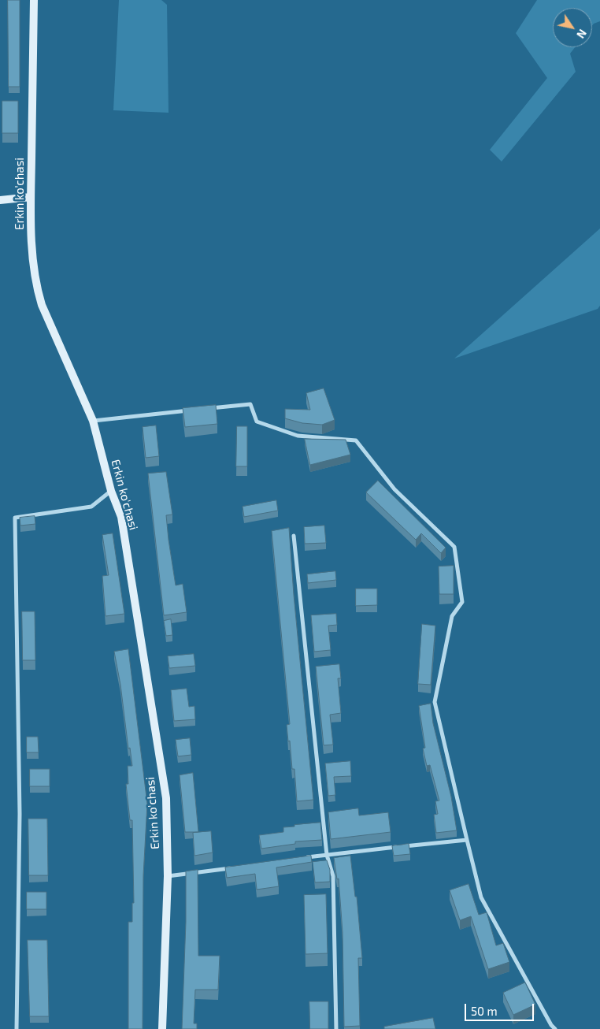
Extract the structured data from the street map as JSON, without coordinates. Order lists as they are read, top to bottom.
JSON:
{
  "streets": {
    "main road": ["Erkin ko'chasi"]
  },
  "scale_bar": "50 m",
  "north": "bottom right"
}
